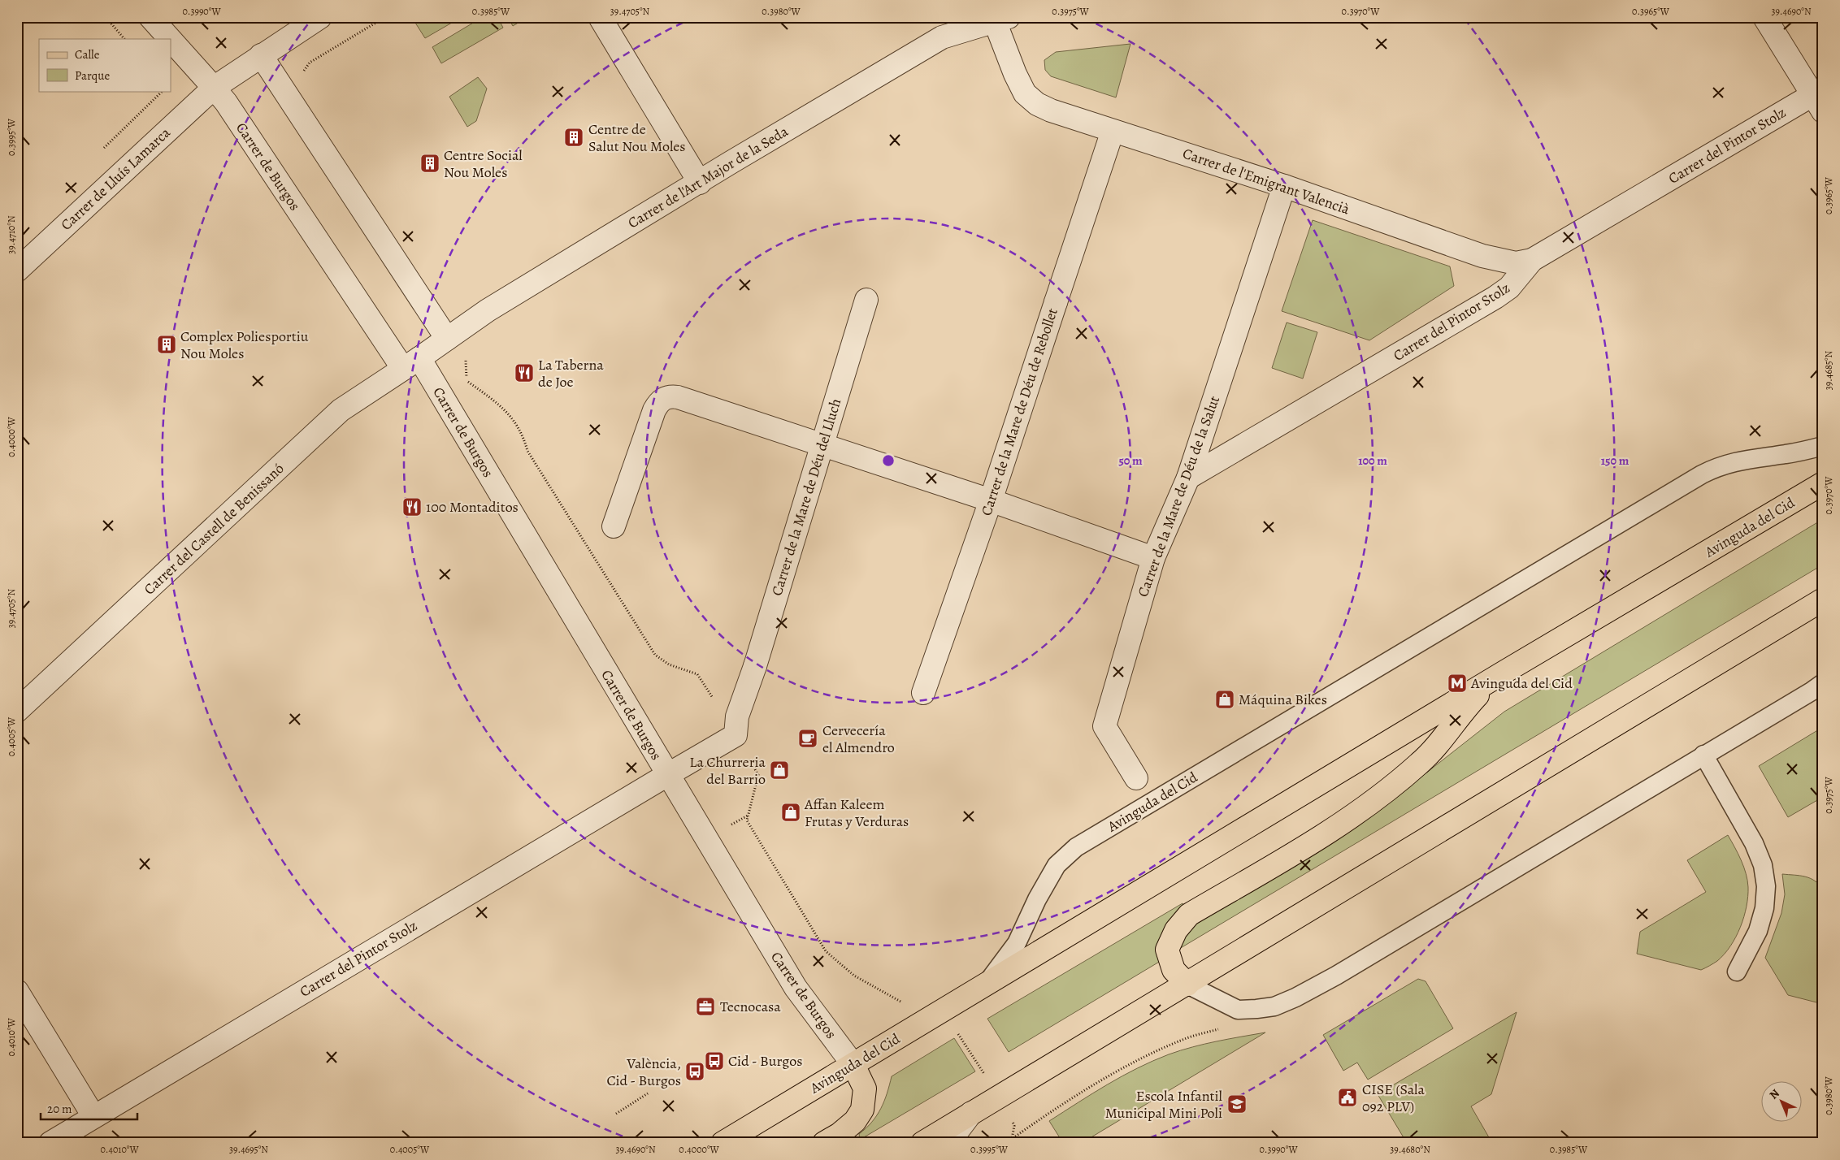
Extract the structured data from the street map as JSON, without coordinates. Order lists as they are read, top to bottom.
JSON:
{
  "streets": {
    "main road": ["Avinguda del Cid"],
    "street": [
      "Carrer del Pintor Stolz",
      "Carrer de Burgos",
      "Carrer de l'Art Major de la Seda",
      "Carrer de Lluís Lamarca",
      "Carrer de l'Emigrant Valencià",
      "Carrer de la Mare de Déu de Rebollet",
      "Carrer de la Mare de Déu de la Salut",
      "Carrer de la Mare de Déu del Lluch",
      "Carrer del Castell de Benissanó"
    ]
  },
  "crossings": [
    ["Carrer del Pintor Stolz", "Carrer de Burgos"],
    ["Carrer del Pintor Stolz", "Carrer de l'Emigrant Valencià"],
    ["Carrer del Pintor Stolz", "Carrer de la Mare de Déu de la Salut"],
    ["Carrer de Burgos", "Carrer de l'Art Major de la Seda"],
    ["Carrer de Burgos", "Carrer de Lluís Lamarca"],
    ["Carrer de Burgos", "Avinguda del Cid"],
    ["Carrer de Burgos", "Carrer del Castell de Benissanó"],
    ["Carrer de l'Art Major de la Seda", "Carrer de l'Emigrant Valencià"],
    ["Carrer de l'Art Major de la Seda", "Carrer del Castell de Benissanó"],
    ["Carrer de l'Emigrant Valencià", "Carrer de la Mare de Déu de Rebollet"],
    ["Carrer de l'Emigrant Valencià", "Carrer de la Mare de Déu de la Salut"]
  ],
  "places": {
    "building": ["Centre de Salut Nou Moles", "Centre Social Nou Moles", "Complex Poliesportiu Nou Moles"],
    "restaurant": ["La Taberna de Joe", "100 Montaditos"],
    "metro station": ["Avinguda del Cid"],
    "shop": ["Máquina Bikes", "La Churreria del Barrio", "Affan Kaleem Frutas y Verduras"],
    "cafe": ["Cervecería el Almendro"],
    "office": ["Tecnocasa"],
    "bus stop": ["Cid - Burgos", "València, Cid - Burgos"],
    "public building": ["CISE (Sala 092 PLV)"],
    "school or university": ["Escola Infantil Municipal Mini Poli"]
  },
  "legend": ["Calle", "Parque"],
  "scale_bar": "20 m",
  "north": "top left",
  "coordinates": [
    "0.3990°W",
    "0.3985°W",
    "39.4705°N",
    "0.3980°W",
    "0.3975°W",
    "0.3970°W",
    "0.3965°W",
    "39.4690°N",
    "0.3995°W",
    "39.4710°N",
    "39.4685°N",
    "0.4000°W",
    "0.4005°W",
    "0.4010°W",
    "39.4695°N",
    "39.4680°N"
  ],
  "rings": ["50 m", "100 m", "150 m"]
}
